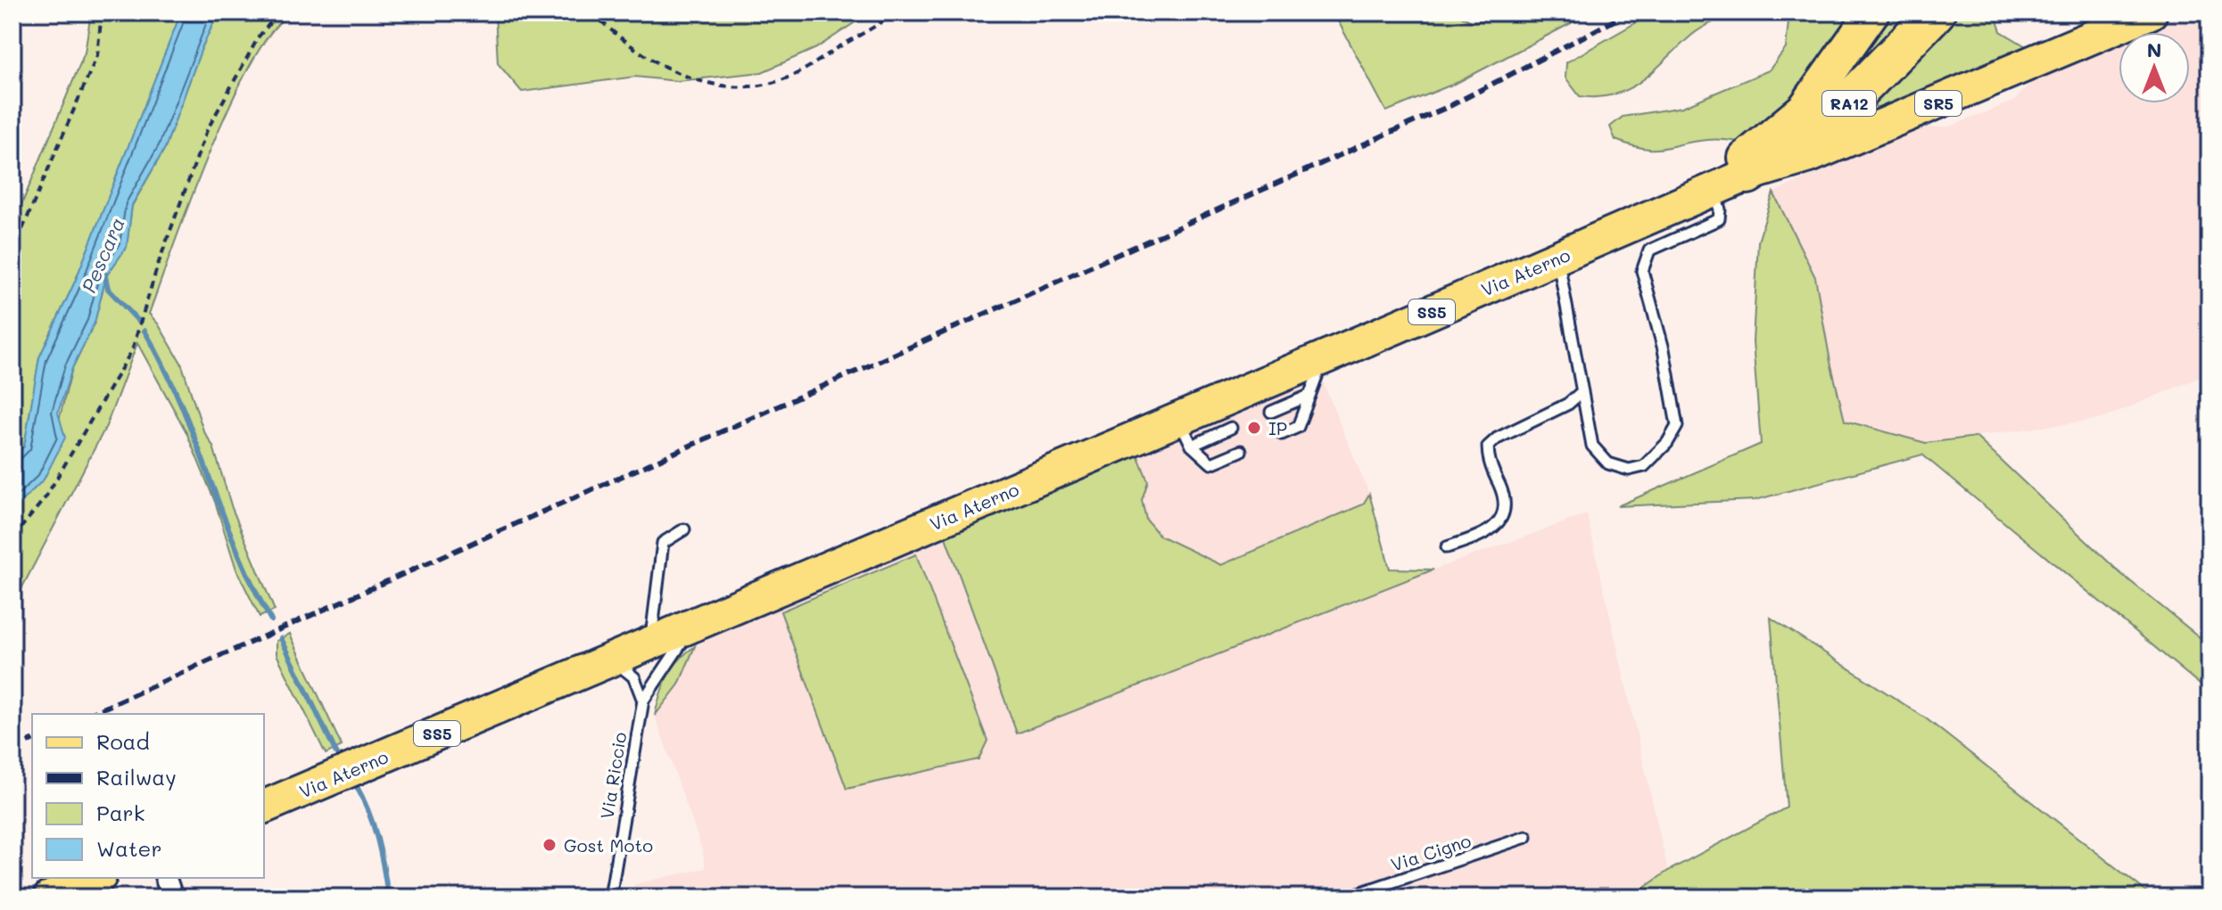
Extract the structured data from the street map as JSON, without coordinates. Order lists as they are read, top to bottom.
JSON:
{
  "streets": {
    "highway": ["RA12"],
    "main road": ["SR5", "Via Aterno", "SS5"],
    "lane": ["Via Riccio", "Via Cigno"]
  },
  "crossings": [
    ["RA12", "Via Aterno"],
    ["Via Aterno", "Via Riccio"]
  ],
  "water": ["Pescara"],
  "places": ["IP", "Gost Moto"],
  "legend": [
    "Road",
    "Railway",
    "Park",
    "Water"
  ],
  "north": "top"
}
